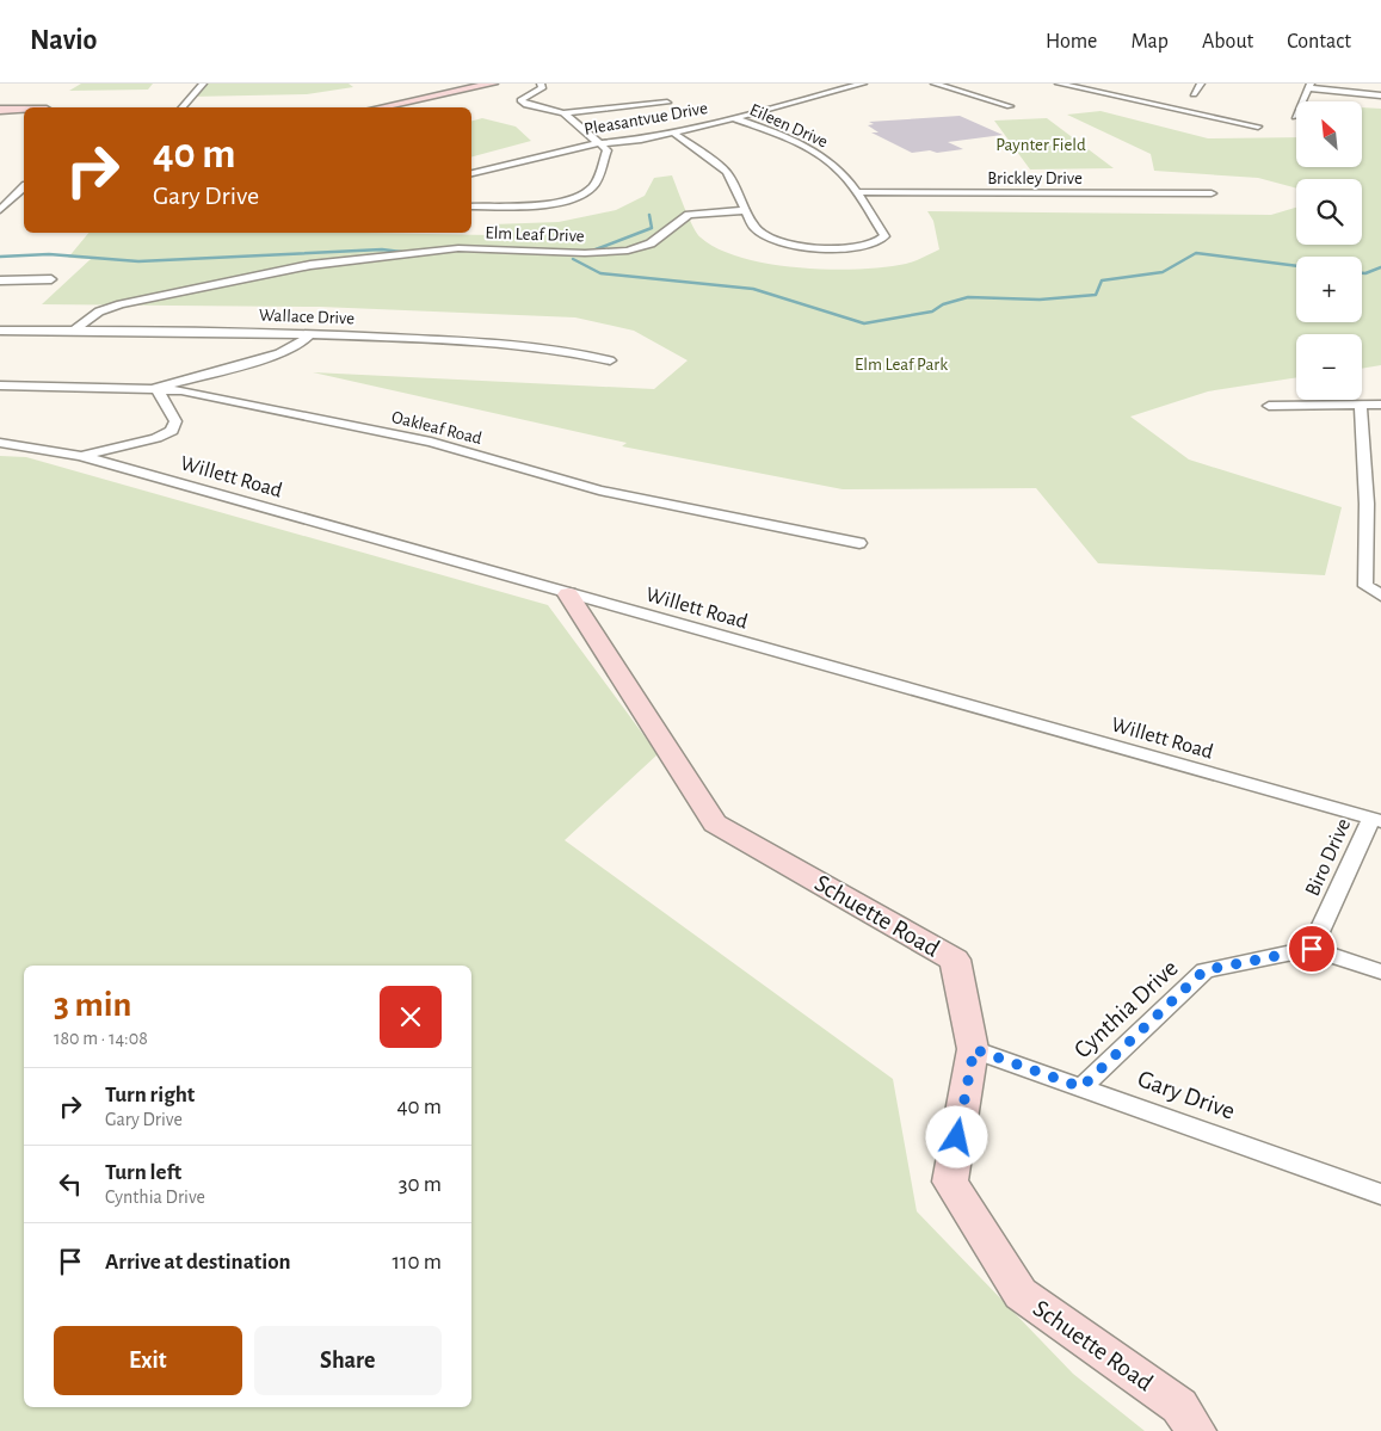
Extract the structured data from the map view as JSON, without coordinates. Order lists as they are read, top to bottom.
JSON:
{
  "streets": {
    "street": [
      "Pleasantvue Drive",
      "Eileen Drive",
      "Brickley Drive",
      "Elm Leaf Drive",
      "Wallace Drive",
      "Oakleaf Road",
      "Willett Road",
      "Biro Drive",
      "Schuette Road",
      "Cynthia Drive",
      "Gary Drive"
    ]
  },
  "crossings": [
    ["Pleasantvue Drive", "Eileen Drive"],
    ["Eileen Drive", "Brickley Drive"],
    ["Eileen Drive", "Elm Leaf Drive"],
    ["Elm Leaf Drive", "Wallace Drive"],
    ["Willett Road", "Biro Drive"],
    ["Willett Road", "Schuette Road"],
    ["Biro Drive", "Cynthia Drive"],
    ["Schuette Road", "Gary Drive"],
    ["Cynthia Drive", "Gary Drive"]
  ],
  "parks": ["Paynter Field", "Elm Leaf Park"],
  "north": "top left",
  "page": {
    "header": "Navio",
    "nav": [
      "Home",
      "Map",
      "About",
      "Contact"
    ],
    "map_buttons": ["+", "−"],
    "turn": ["40 m", "Gary Drive"],
    "heading": ["3 min", "180 m · 14:08"],
    "list": [
      {
        "name": "Turn right",
        "note": "Gary Drive",
        "value": "40 m"
      },
      {
        "name": "Turn left",
        "note": "Cynthia Drive",
        "value": "30 m"
      },
      {
        "name": "Arrive at destination",
        "value": "110 m"
      }
    ],
    "buttons": ["Exit", "Share"]
  }
}
